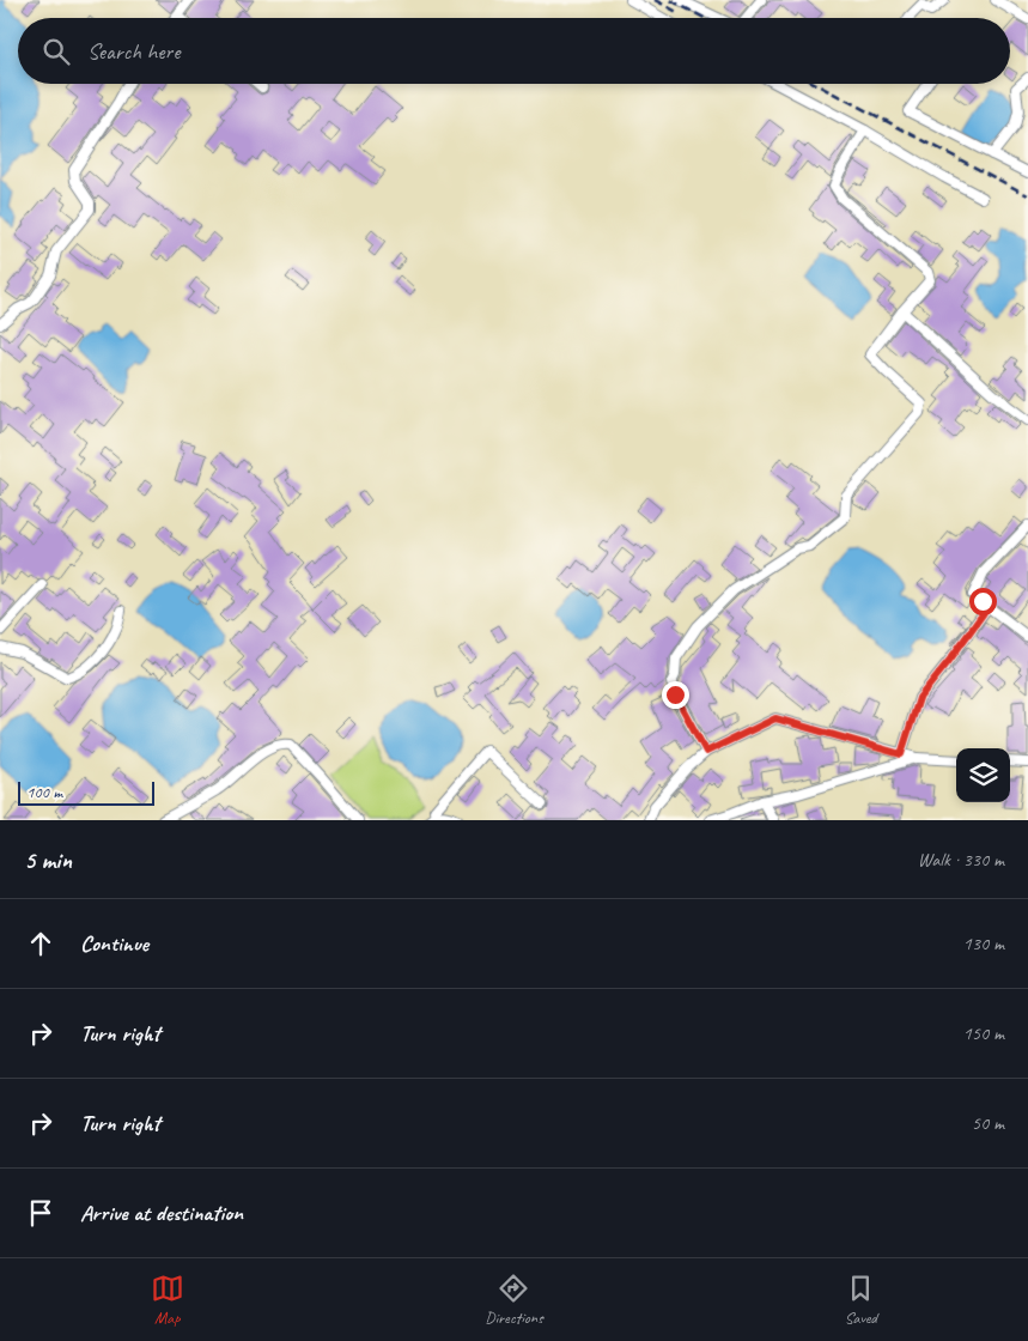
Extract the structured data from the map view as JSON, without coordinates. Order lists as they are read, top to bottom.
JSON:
{
  "scale_bar": "100 m",
  "page": {
    "search": "Search here",
    "scale": "100 m",
    "heading": ["5 min", "Walk · 330 m"],
    "list": [
      ["Continue", "130 m"],
      ["Turn right", "150 m"],
      ["Turn right", "50 m"],
      "Arrive at destination"
    ],
    "nav": ["Map", "Directions", "Saved"]
  }
}
